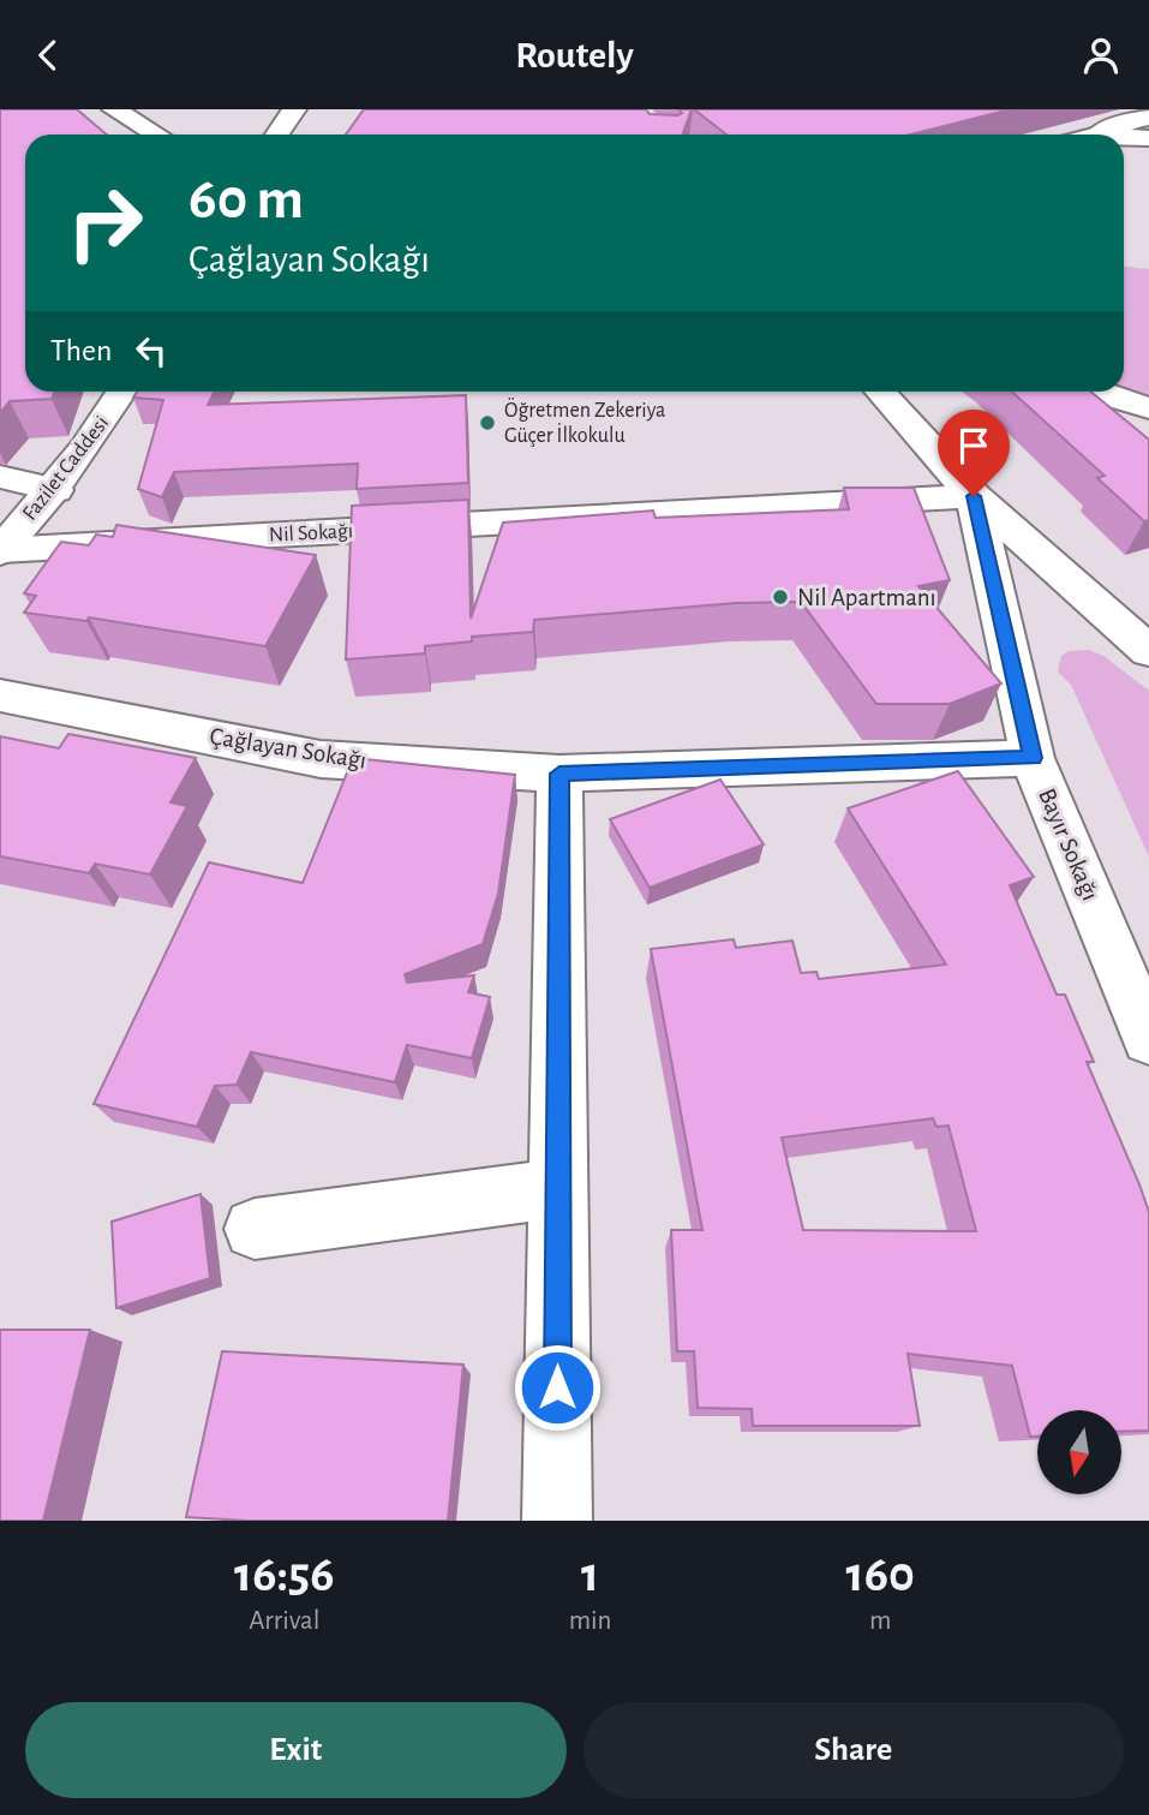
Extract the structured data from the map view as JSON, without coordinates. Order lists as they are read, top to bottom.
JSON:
{
  "streets": {
    "street": [
      "Fazilet Caddesi",
      "Nil Sokağı",
      "Çağlayan Sokağı",
      "Bayır Sokağı"
    ]
  },
  "crossings": [
    ["Fazilet Caddesi", "Nil Sokağı"],
    ["Nil Sokağı", "Bayır Sokağı"],
    ["Çağlayan Sokağı", "Bayır Sokağı"]
  ],
  "places": ["Öğretmen Zekeriya Güçer İlkokulu", "Nil Apartmanı"],
  "north": "bottom",
  "page": {
    "header": "Routely",
    "turn": ["60 m", "Çağlayan Sokağı"],
    "then": "Then",
    "eta": [
      "16:56",
      "Arrival",
      "1",
      "min",
      "160",
      "m"
    ],
    "buttons": ["Exit", "Share"]
  }
}
